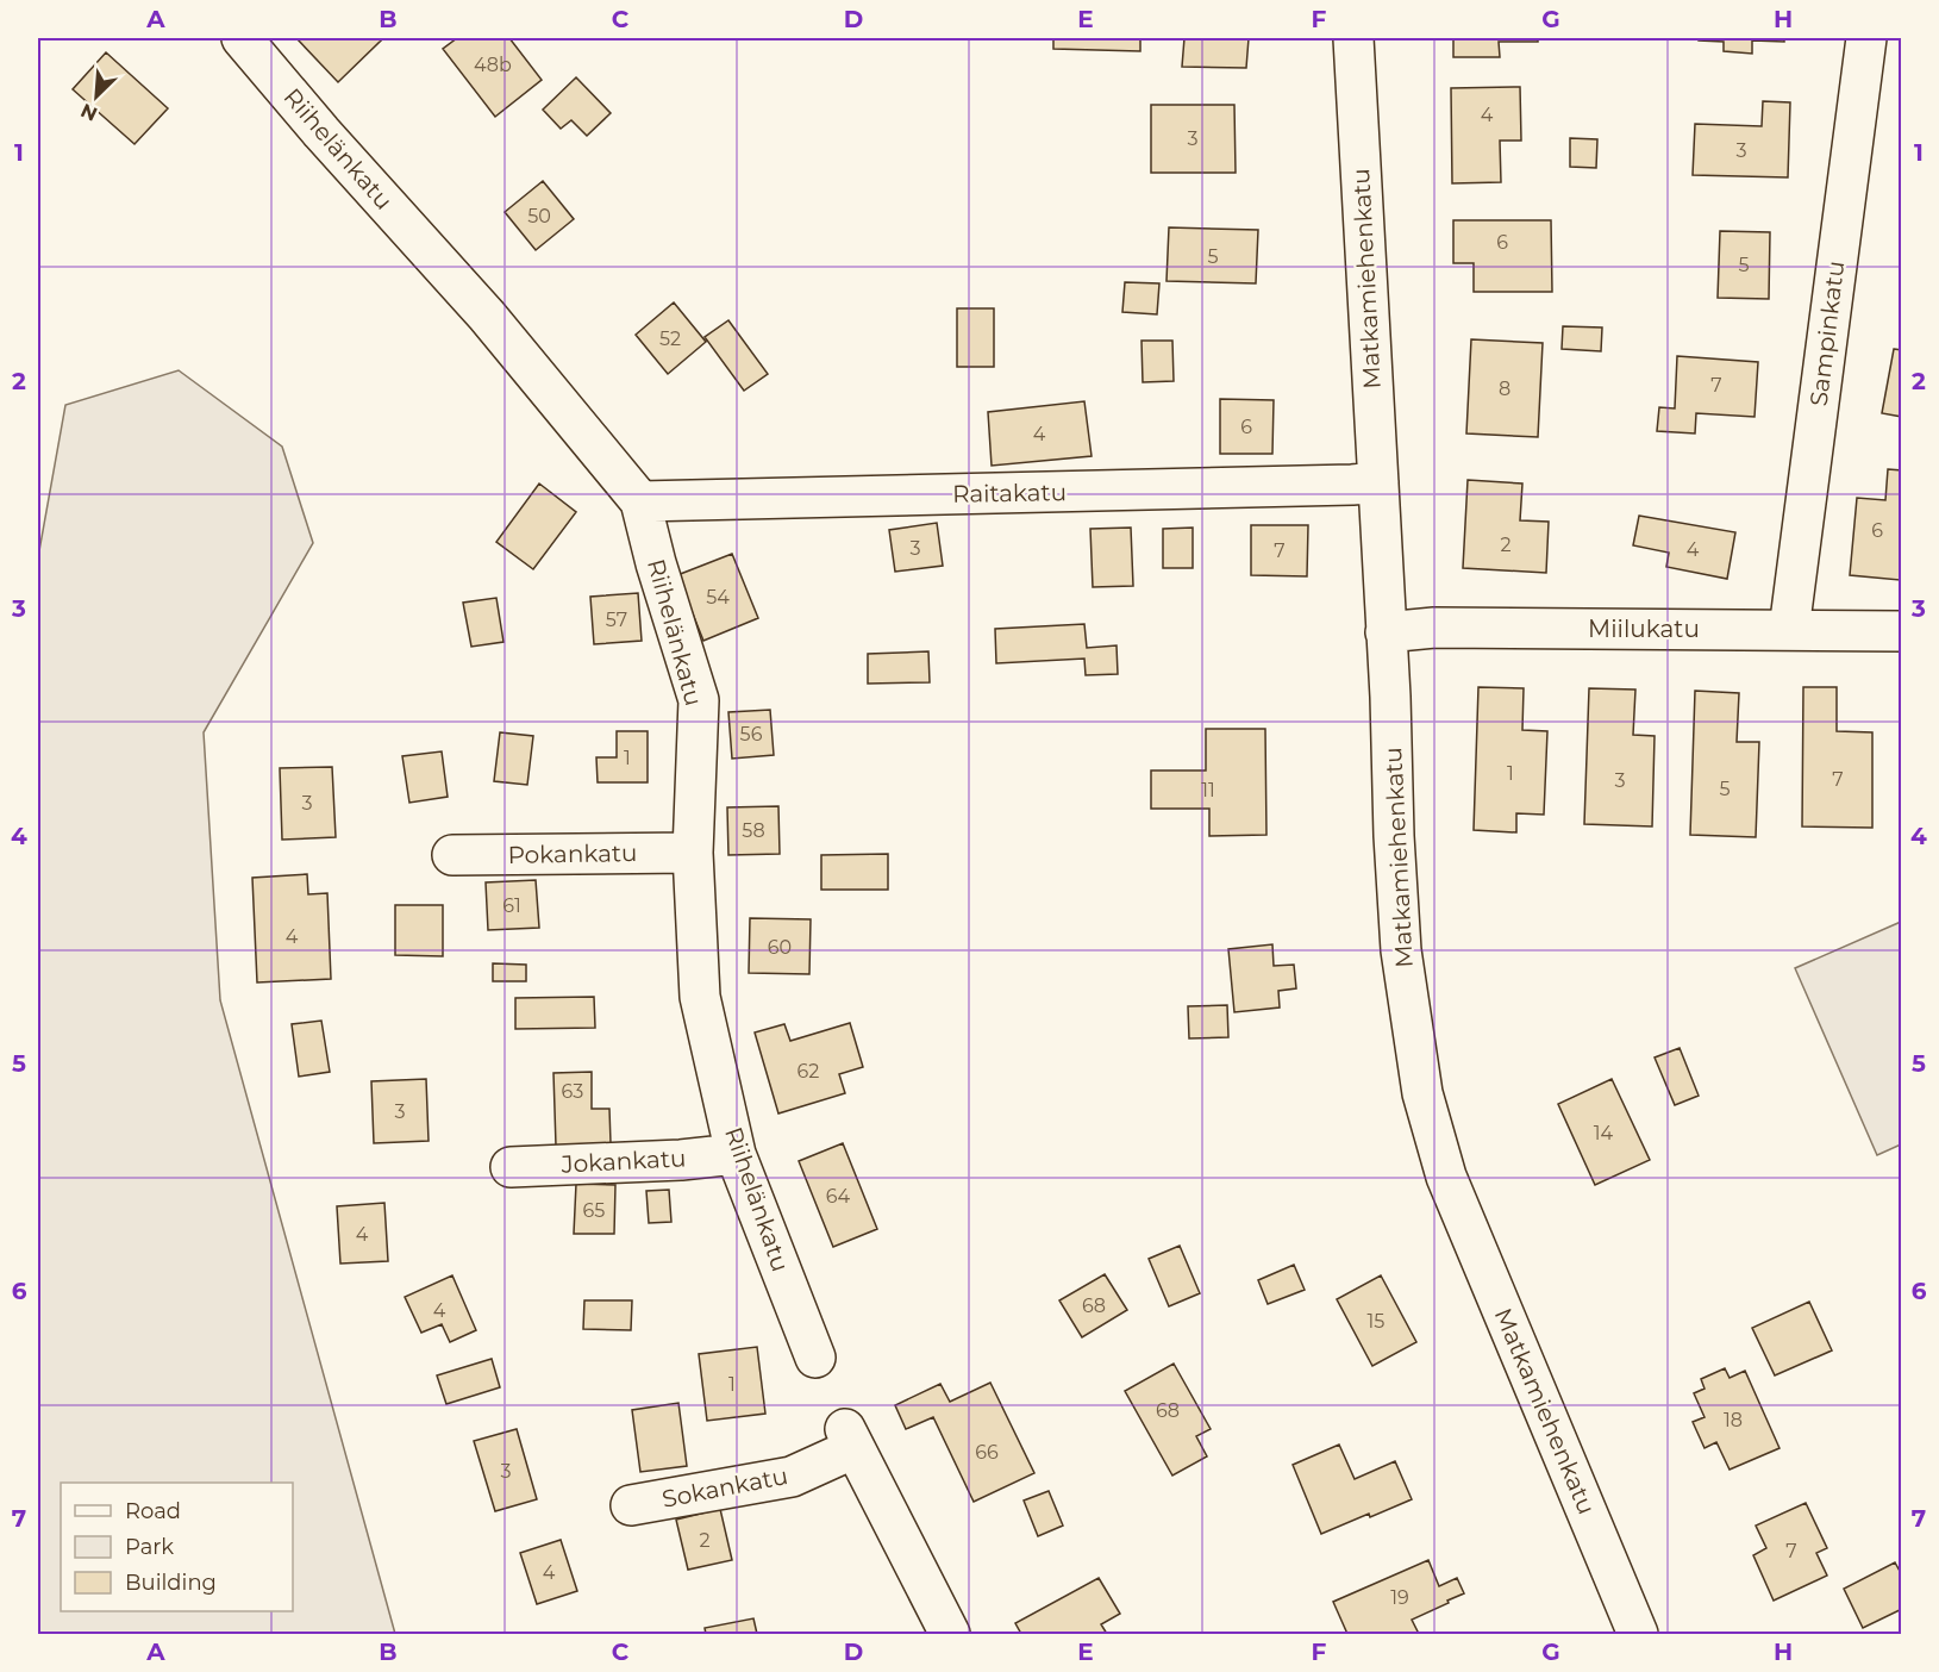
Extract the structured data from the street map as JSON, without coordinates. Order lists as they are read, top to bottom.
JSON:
{
  "streets": {
    "street": [
      "Riihelänkatu",
      "Matkamiehenkatu",
      "Sampinkatu",
      "Raitakatu",
      "Miilukatu",
      "Pokankatu",
      "Jokankatu",
      "Sokankatu"
    ]
  },
  "crossings": [
    ["Riihelänkatu", "Raitakatu"],
    ["Riihelänkatu", "Pokankatu"],
    ["Riihelänkatu", "Jokankatu"],
    ["Matkamiehenkatu", "Raitakatu"],
    ["Matkamiehenkatu", "Miilukatu"],
    ["Sampinkatu", "Miilukatu"]
  ],
  "house_numbers": [
    "48b",
    "4",
    "3",
    "3",
    "50",
    "6",
    "5",
    "5",
    "52",
    "7",
    "8",
    "6",
    "4",
    "6",
    "2",
    "3",
    "4",
    "7",
    "54",
    "57",
    "56",
    "1",
    "1",
    "7",
    "3",
    "5",
    "11",
    "3",
    "58",
    "61",
    "4",
    "60",
    "62",
    "63",
    "3",
    "14",
    "64",
    "65",
    "4",
    "68",
    "4",
    "15",
    "1",
    "68",
    "18",
    "66",
    "3",
    "2",
    "7",
    "4",
    "19"
  ],
  "legend": ["Road", "Park", "Building"],
  "north": "bottom left",
  "grid": {
    "columns": [
      "A",
      "B",
      "C",
      "D",
      "E",
      "F",
      "G",
      "H"
    ],
    "rows": [
      "1",
      "2",
      "3",
      "4",
      "5",
      "6",
      "7"
    ]
  }
}
